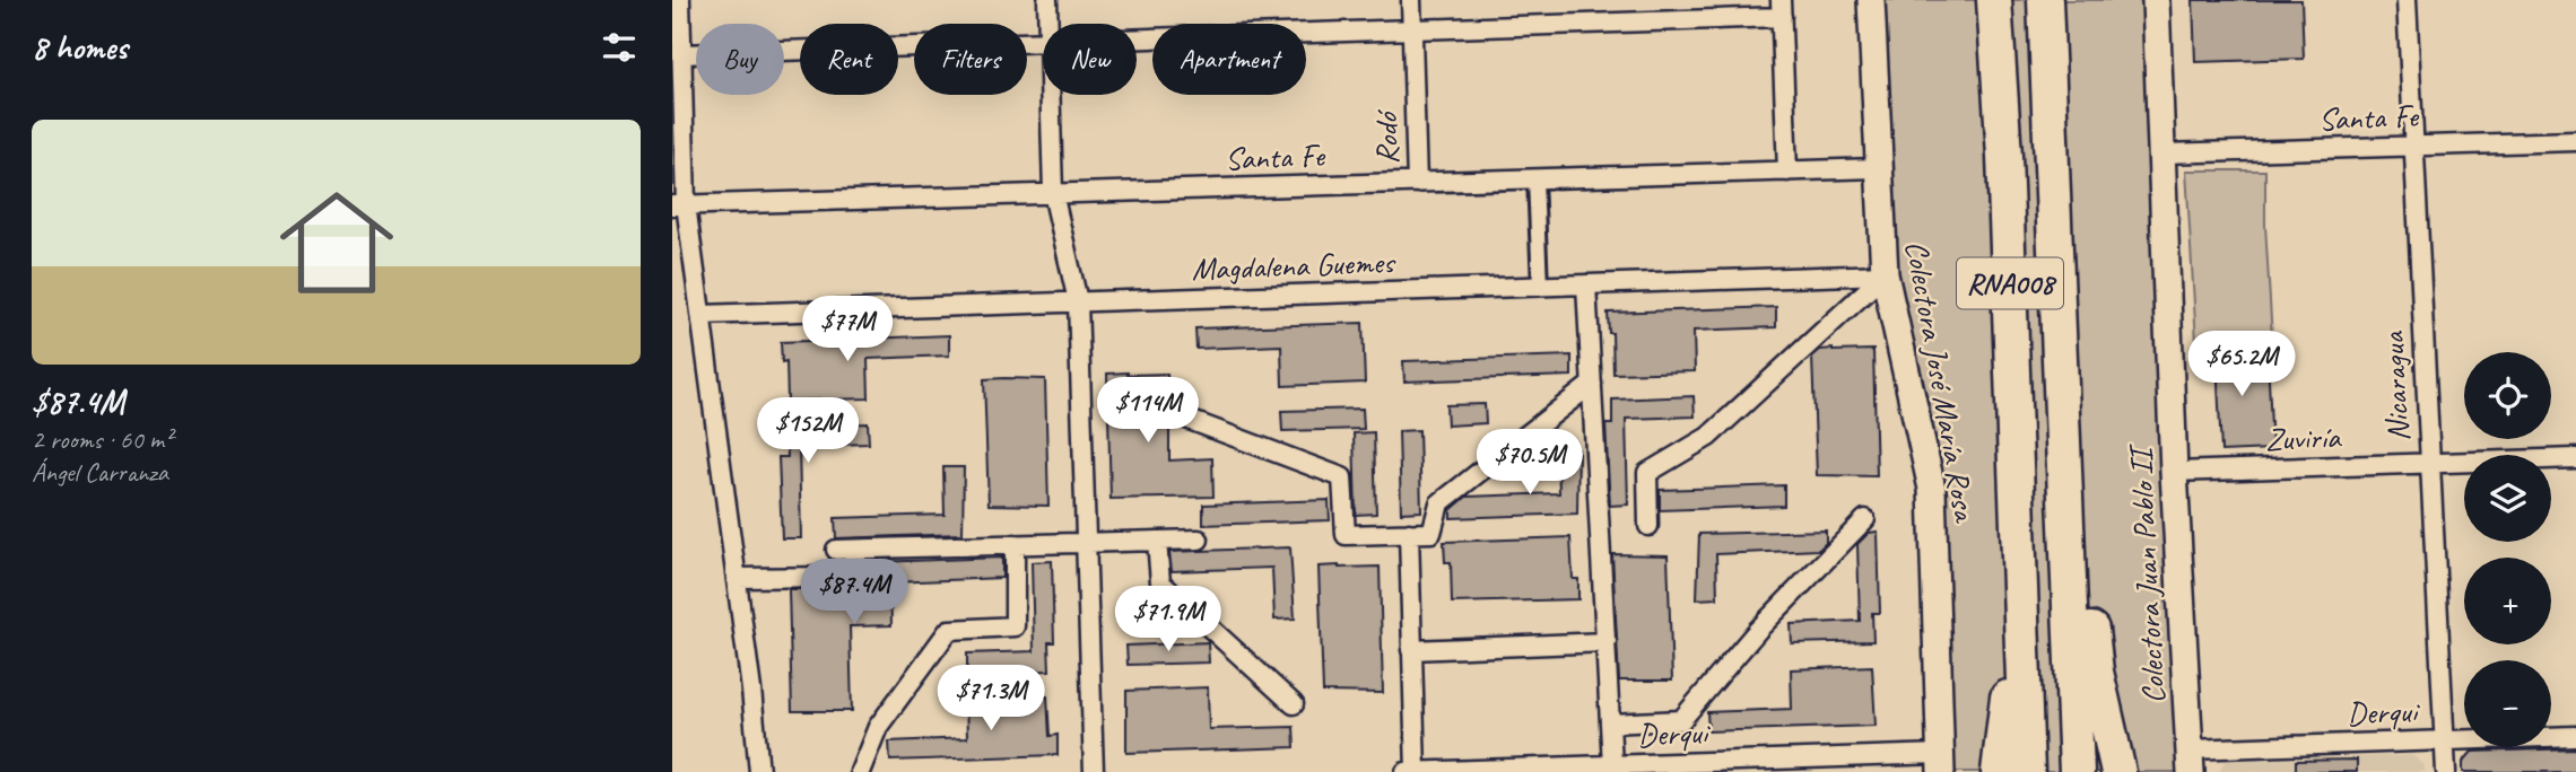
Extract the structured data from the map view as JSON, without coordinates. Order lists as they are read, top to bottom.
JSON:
{
  "streets": {
    "highway": ["RNA008"],
    "main road": ["Colectora José María Rosa", "Colectora Juan Pablo II"],
    "street": [
      "Santa Fe",
      "Rodó",
      "Magdalena Guemes",
      "Nicaragua",
      "Zuviría",
      "Derqui"
    ]
  },
  "crossings": [
    ["Santa Fe", "Rodó"],
    ["Santa Fe", "Colectora José María Rosa"],
    ["Santa Fe", "Nicaragua"],
    ["Santa Fe", "Colectora Juan Pablo II"],
    ["Magdalena Guemes", "Colectora José María Rosa"],
    ["Colectora José María Rosa", "Derqui"],
    ["Nicaragua", "Zuviría"],
    ["Nicaragua", "Derqui"],
    ["Zuviría", "Colectora Juan Pablo II"],
    ["Colectora Juan Pablo II", "Derqui"]
  ],
  "page": {
    "heading": "8 homes",
    "chip": [
      "Buy",
      "Rent",
      "Filters",
      "New",
      "Apartment"
    ],
    "list": [
      {
        "name": "$87.4M",
        "note": "2 rooms · 60 m² · Ángel Carranza"
      }
    ],
    "price": [
      "$77M",
      "$65.2M",
      "$114M",
      "$152M",
      "$70.5M",
      "$87.4M",
      "$71.9M",
      "$71.3M"
    ],
    "map_buttons": ["+", "−"]
  }
}
